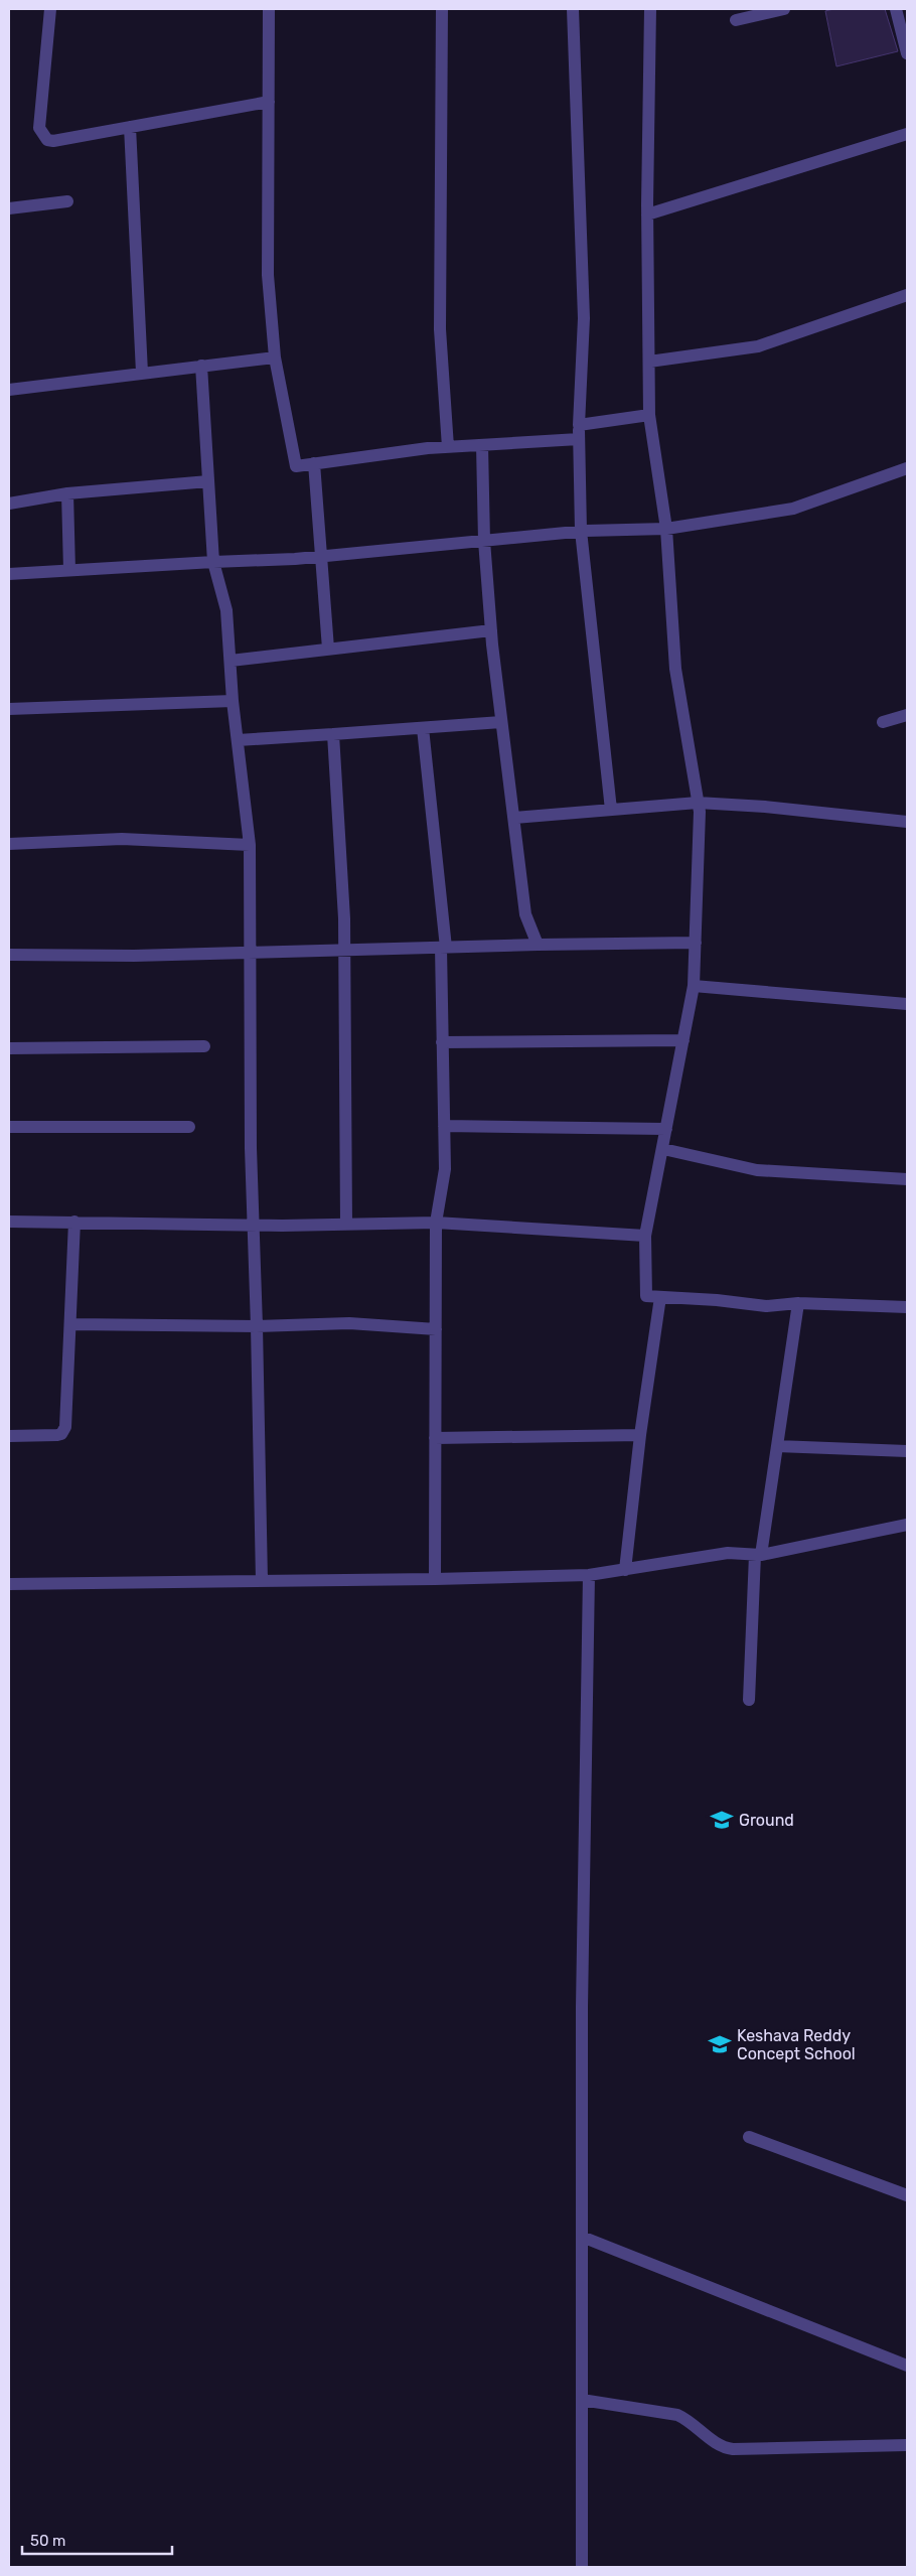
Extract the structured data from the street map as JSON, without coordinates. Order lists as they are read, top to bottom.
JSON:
{
  "places": {
    "school or university": ["Ground", "Keshava Reddy Concept School"]
  },
  "scale_bar": "50 m"
}
